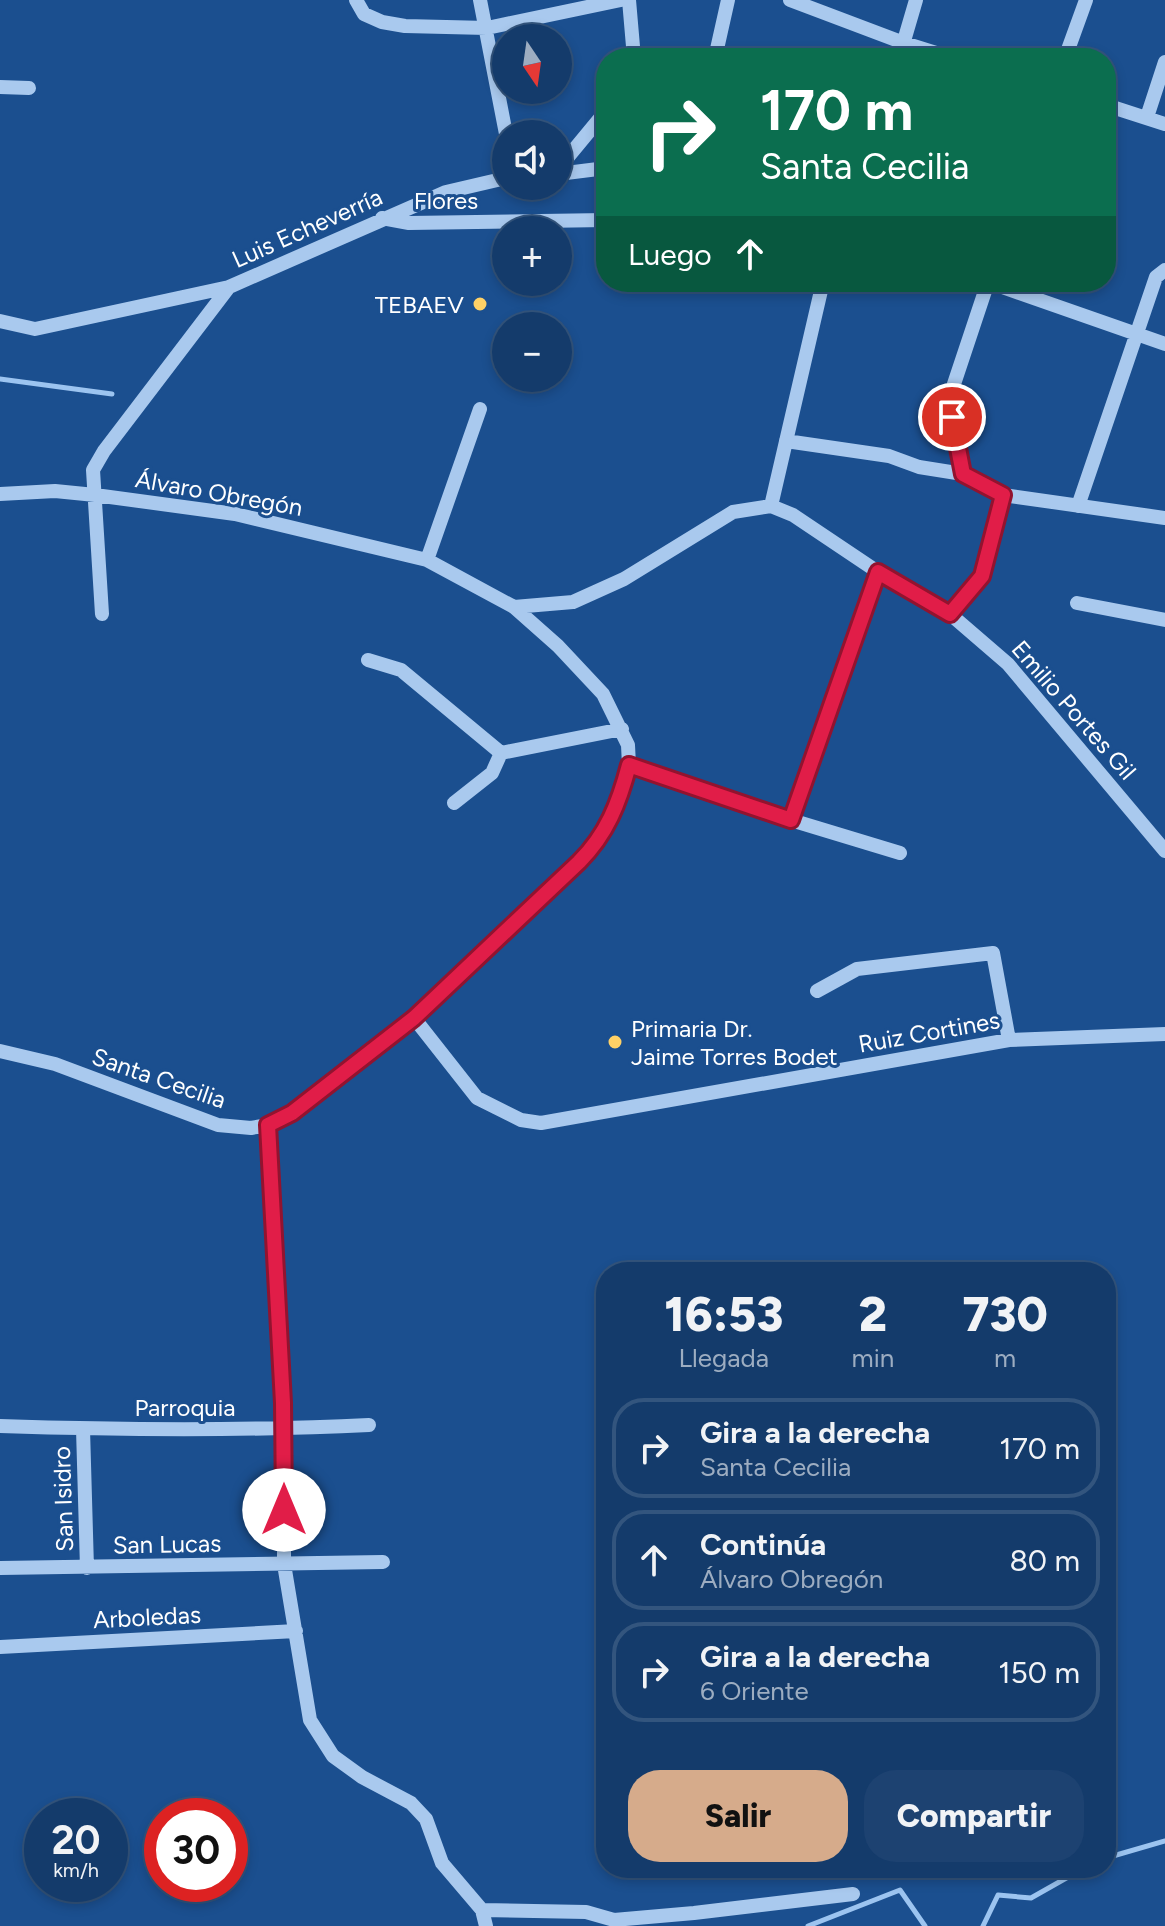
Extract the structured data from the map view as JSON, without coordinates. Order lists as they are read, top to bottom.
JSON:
{
  "streets": {
    "street": [
      "Flores",
      "Luis Echeverría",
      "Álvaro Obregón",
      "Emilio Portes Gil",
      "Ruiz Cortines",
      "Santa Cecilia",
      "Parroquia",
      "San Isidro",
      "San Lucas",
      "Arboledas"
    ]
  },
  "crossings": [
    ["Flores", "Luis Echeverría"],
    ["Luis Echeverría", "Álvaro Obregón"],
    ["Álvaro Obregón", "Ruiz Cortines"],
    ["Álvaro Obregón", "Santa Cecilia"],
    ["Ruiz Cortines", "Santa Cecilia"],
    ["Parroquia", "San Isidro"],
    ["San Isidro", "San Lucas"]
  ],
  "places": ["TEBAEV", "Primaria Dr. Jaime Torres Bodet"],
  "north": "bottom",
  "page": {
    "map_buttons": ["+", "−"],
    "turn": ["170 m", "Santa Cecilia"],
    "then": "Luego",
    "eta": [
      "16:53",
      "Llegada",
      "2",
      "min",
      "730",
      "m"
    ],
    "list": [
      {
        "name": "Gira a la derecha",
        "note": "Santa Cecilia",
        "value": "170 m"
      },
      {
        "name": "Continúa",
        "note": "Álvaro Obregón",
        "value": "80 m"
      },
      {
        "name": "Gira a la derecha",
        "note": "6 Oriente",
        "value": "150 m"
      }
    ],
    "buttons": ["Salir", "Compartir"],
    "speed": "20 km/h",
    "limit": "30"
  }
}
